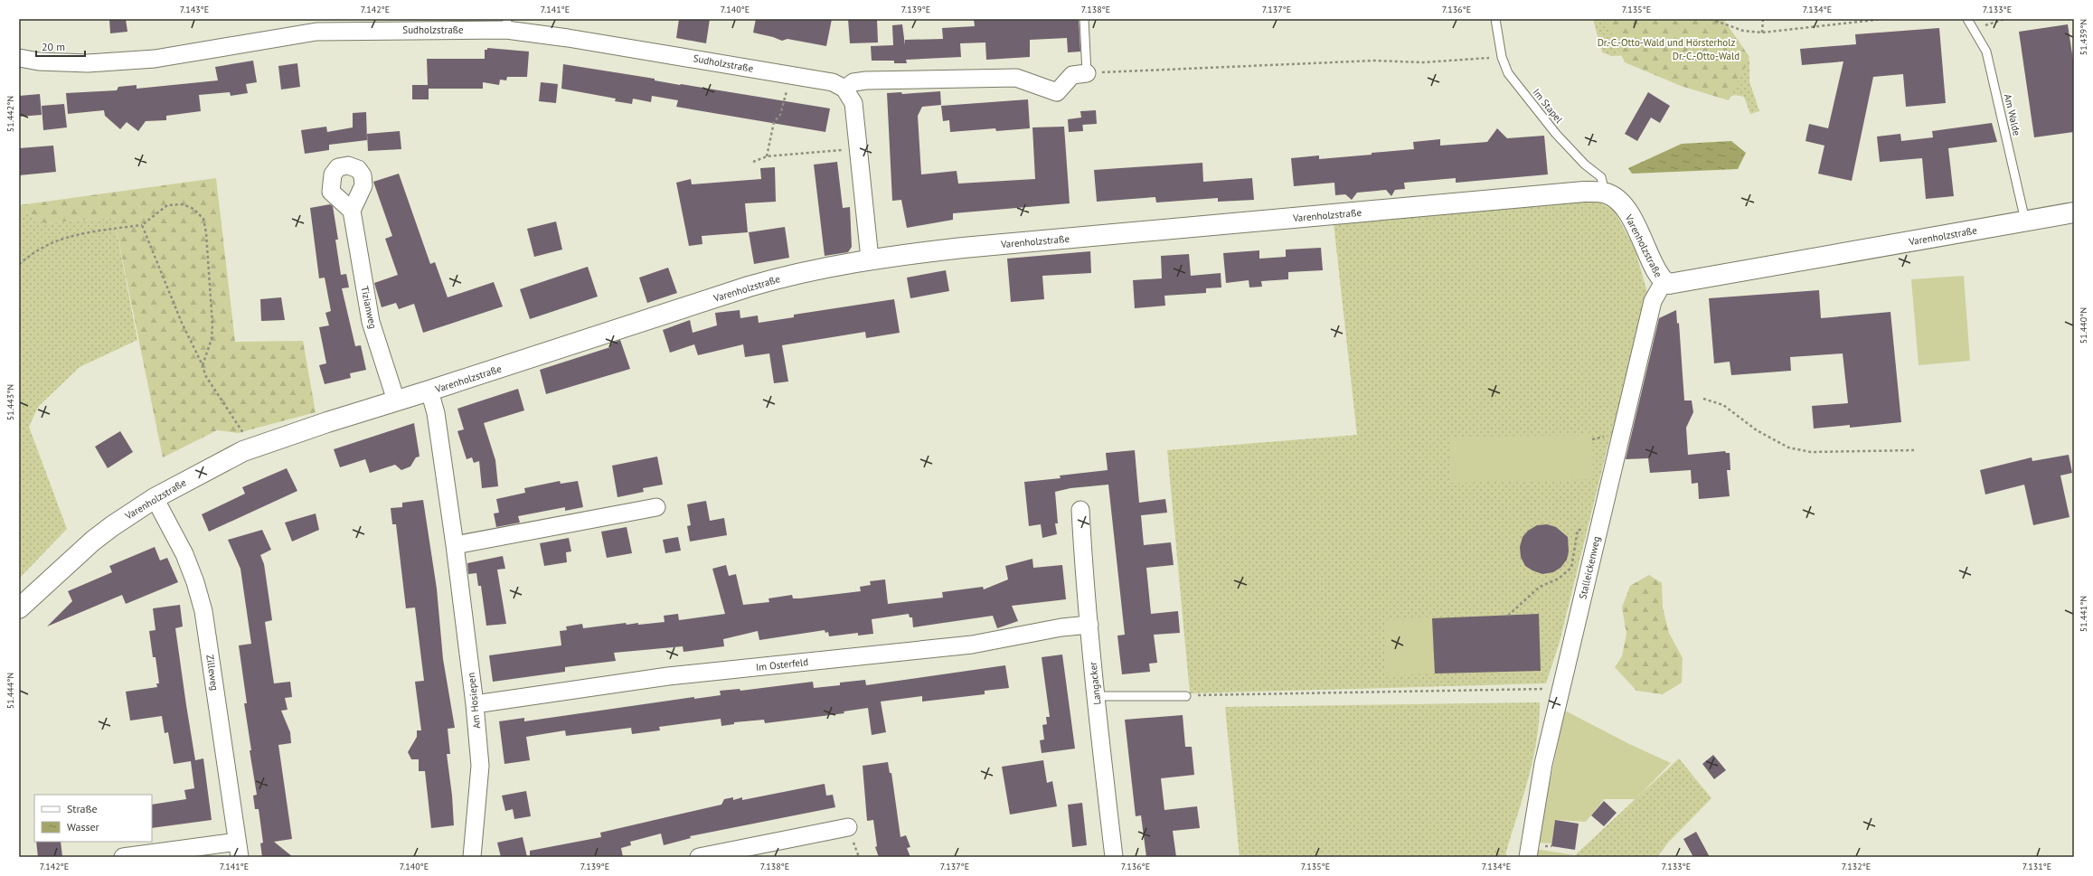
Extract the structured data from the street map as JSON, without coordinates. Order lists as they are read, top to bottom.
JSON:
{
  "streets": {
    "street": [
      "Sudholzstraße",
      "Varenholzstraße",
      "Tizianweg",
      "Stalleickenweg",
      "Im Osterfeld",
      "Zilleweg",
      "Langacker",
      "Am Hosiepen"
    ],
    "lane": ["Im Stapel", "Am Walde"]
  },
  "crossings": [
    ["Im Stapel", "Varenholzstraße"],
    ["Am Walde", "Varenholzstraße"],
    ["Varenholzstraße", "Tizianweg"],
    ["Varenholzstraße", "Stalleickenweg"],
    ["Varenholzstraße", "Zilleweg"],
    ["Varenholzstraße", "Am Hosiepen"],
    ["Im Osterfeld", "Langacker"],
    ["Im Osterfeld", "Am Hosiepen"]
  ],
  "parks": ["Dr.-C.-Otto-Wald und Hörsterholz", "Dr.-C.-Otto-Wald"],
  "legend": ["Straße", "Wasser"],
  "scale_bar": "20 m",
  "coordinates": [
    "7.143°E",
    "7.142°E",
    "7.141°E",
    "7.140°E",
    "7.139°E",
    "7.138°E",
    "7.137°E",
    "7.136°E",
    "7.135°E",
    "7.134°E",
    "7.133°E",
    "51.439°N",
    "51.442°N",
    "51.440°N",
    "51.443°N",
    "51.441°N",
    "51.444°N",
    "7.132°E",
    "7.131°E"
  ]
}
